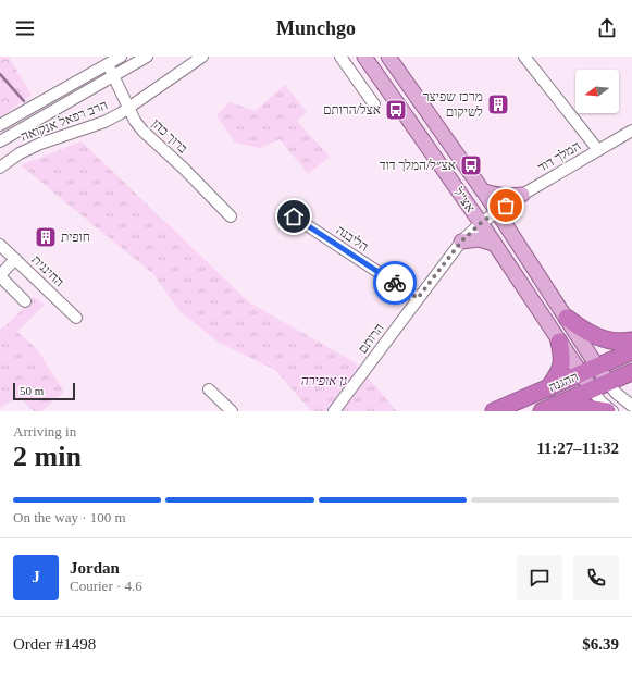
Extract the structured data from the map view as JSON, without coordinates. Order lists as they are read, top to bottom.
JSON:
{
  "streets": {
    "highway": ["ההגנה"],
    "main road": ["אצ\"ל"],
    "street": [
      "הרב רפאל אנקואה",
      "ברוך כהן",
      "המלך דוד",
      "הליבנה",
      "החיננית",
      "הרותם"
    ]
  },
  "crossings": [
    ["הרב רפאל אנקואה", "ברוך כהן"],
    ["המלך דוד", "אצ\"ל"],
    ["המלך דוד", "הרותם"],
    ["אצ\"ל", "הרותם"],
    ["אצ\"ל", "ההגנה"],
    ["הליבנה", "הרותם"]
  ],
  "parks": ["גן אופירה"],
  "places": {
    "building": ["מרכז שפיצר לשיקום", "חופית"],
    "bus stop": ["אצל/הרותם", "אצ״ל/המלך דוד"]
  },
  "scale_bar": "50 m",
  "north": "left",
  "page": {
    "header": "Munchgo",
    "scale": "50 m",
    "heading": ["2 min", "Arriving in", "11:27–11:32"],
    "panel": [
      "Jordan",
      "Courier · 4.6",
      "Order #1498",
      "$6.39"
    ],
    "bar": "On the way · 100 m",
    "round": "J"
  }
}
